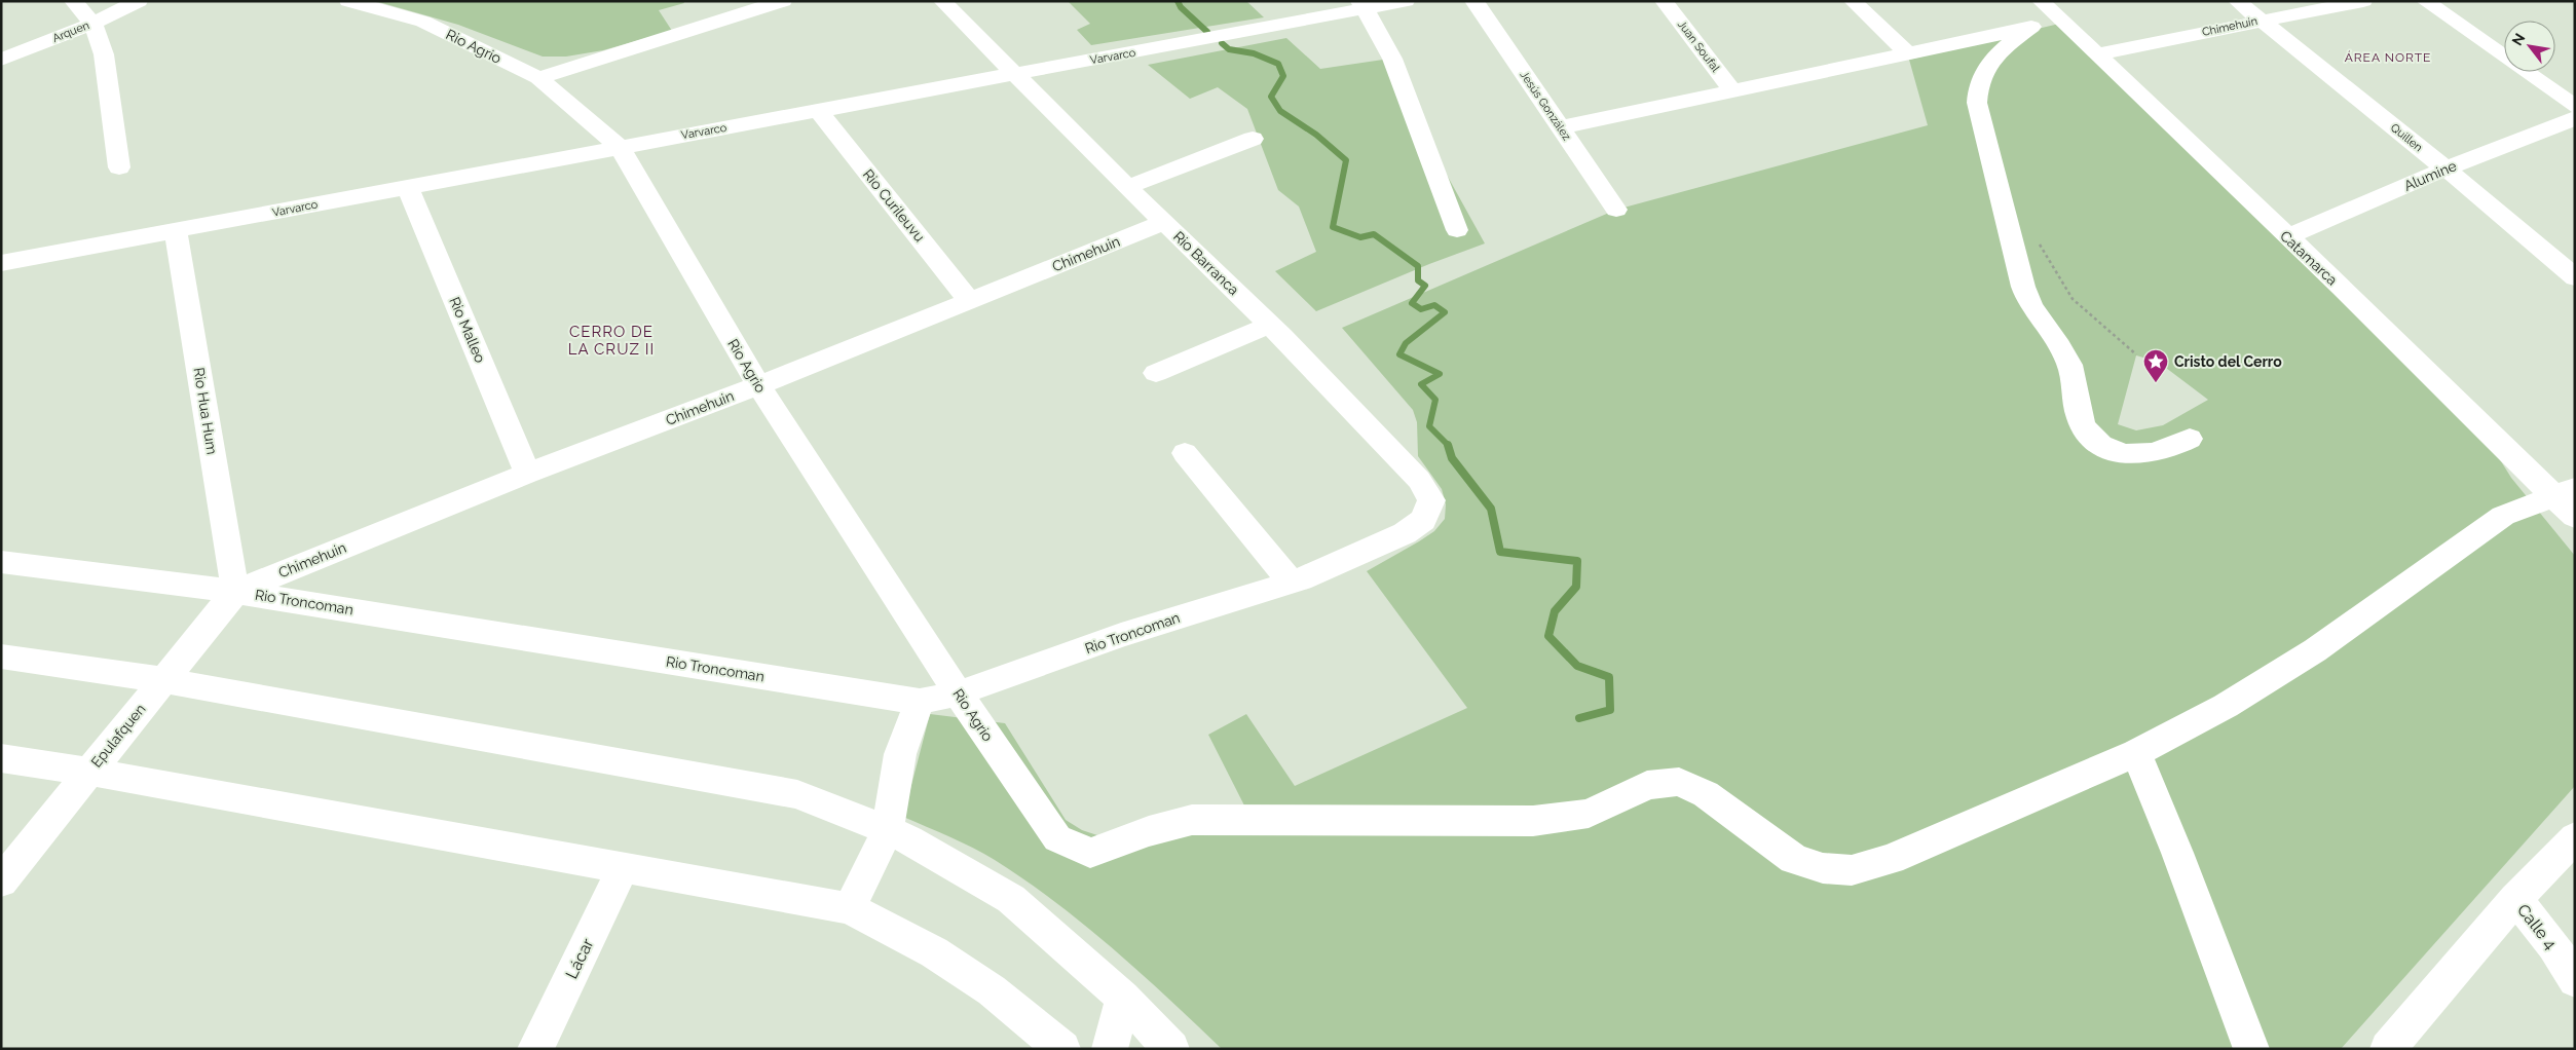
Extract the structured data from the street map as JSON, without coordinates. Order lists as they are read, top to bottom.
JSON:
{
  "streets": {
    "street": [
      "Chimehuin",
      "Arquen",
      "Rio Agrio",
      "Juan Soufal",
      "Varvarco",
      "Jesús González",
      "Quillen",
      "Alumine",
      "Rio Curileuvu",
      "Catamarca",
      "Rio Barranca",
      "Rio Malleo",
      "Rio Hua Hum",
      "Rio Troncoman",
      "Epulafquen",
      "Calle 4",
      "Lácar"
    ]
  },
  "crossings": [
    ["Chimehuin", "Rio Agrio"],
    ["Chimehuin", "Quillen"],
    ["Chimehuin", "Rio Curileuvu"],
    ["Chimehuin", "Catamarca"],
    ["Chimehuin", "Rio Barranca"],
    ["Chimehuin", "Rio Malleo"],
    ["Chimehuin", "Rio Hua Hum"],
    ["Chimehuin", "Rio Troncoman"],
    ["Chimehuin", "Epulafquen"],
    ["Rio Agrio", "Varvarco"],
    ["Rio Agrio", "Rio Troncoman"],
    ["Varvarco", "Rio Curileuvu"],
    ["Varvarco", "Rio Barranca"],
    ["Varvarco", "Rio Malleo"],
    ["Varvarco", "Rio Hua Hum"],
    ["Quillen", "Alumine"],
    ["Alumine", "Catamarca"],
    ["Rio Barranca", "Rio Troncoman"],
    ["Rio Hua Hum", "Rio Troncoman"],
    ["Rio Hua Hum", "Epulafquen"],
    ["Rio Troncoman", "Epulafquen"]
  ],
  "districts": ["ÁREA NORTE", "CERRO DE LA CRUZ II"],
  "places": {
    "place": ["Cristo del Cerro"]
  },
  "north": "top left"
}
